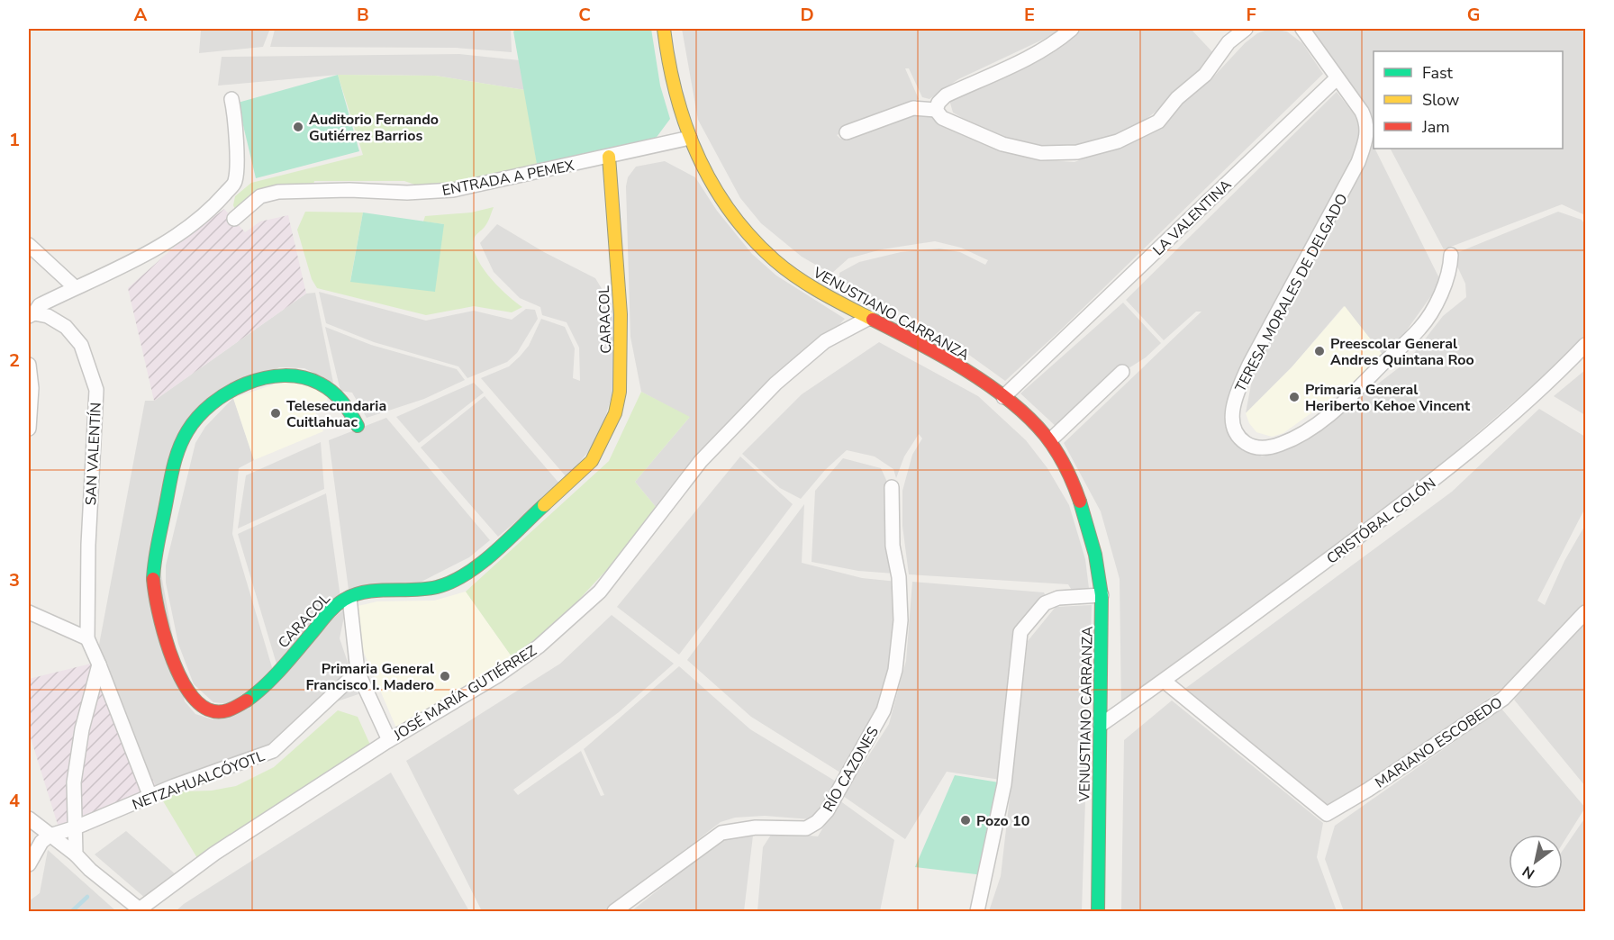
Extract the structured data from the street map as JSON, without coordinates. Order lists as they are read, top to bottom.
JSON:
{
  "streets": {
    "street": [
      "ENTRADA A PEMEX",
      "LA VALENTINA",
      "TERESA MORALES DE DELGADO",
      "VENUSTIANO CARRANZA",
      "CARACOL",
      "SAN VALENTÍN",
      "CRISTÓBAL COLÓN",
      "JOSÉ MARÍA GUTIÉRREZ",
      "MARIANO ESCOBEDO",
      "RÍO CAZONES",
      "NETZAHUALCÓYOTL"
    ]
  },
  "crossings": [
    ["ENTRADA A PEMEX", "VENUSTIANO CARRANZA"],
    ["ENTRADA A PEMEX", "CARACOL"],
    ["LA VALENTINA", "TERESA MORALES DE DELGADO"],
    ["LA VALENTINA", "VENUSTIANO CARRANZA"],
    ["VENUSTIANO CARRANZA", "CRISTÓBAL COLÓN"],
    ["VENUSTIANO CARRANZA", "JOSÉ MARÍA GUTIÉRREZ"],
    ["CRISTÓBAL COLÓN", "MARIANO ESCOBEDO"]
  ],
  "places": [
    "Auditorio Fernando Gutiérrez Barrios",
    "Preescolar General Andres Quintana Roo",
    "Primaria General Heriberto Kehoe Vincent",
    "Telesecundaria Cuitlahuac",
    "Primaria General Francisco I. Madero",
    "Pozo 10"
  ],
  "legend": ["Fast", "Slow", "Jam"],
  "north": "bottom left",
  "grid": {
    "columns": [
      "A",
      "B",
      "C",
      "D",
      "E",
      "F",
      "G"
    ],
    "rows": [
      "1",
      "2",
      "3",
      "4"
    ]
  }
}
